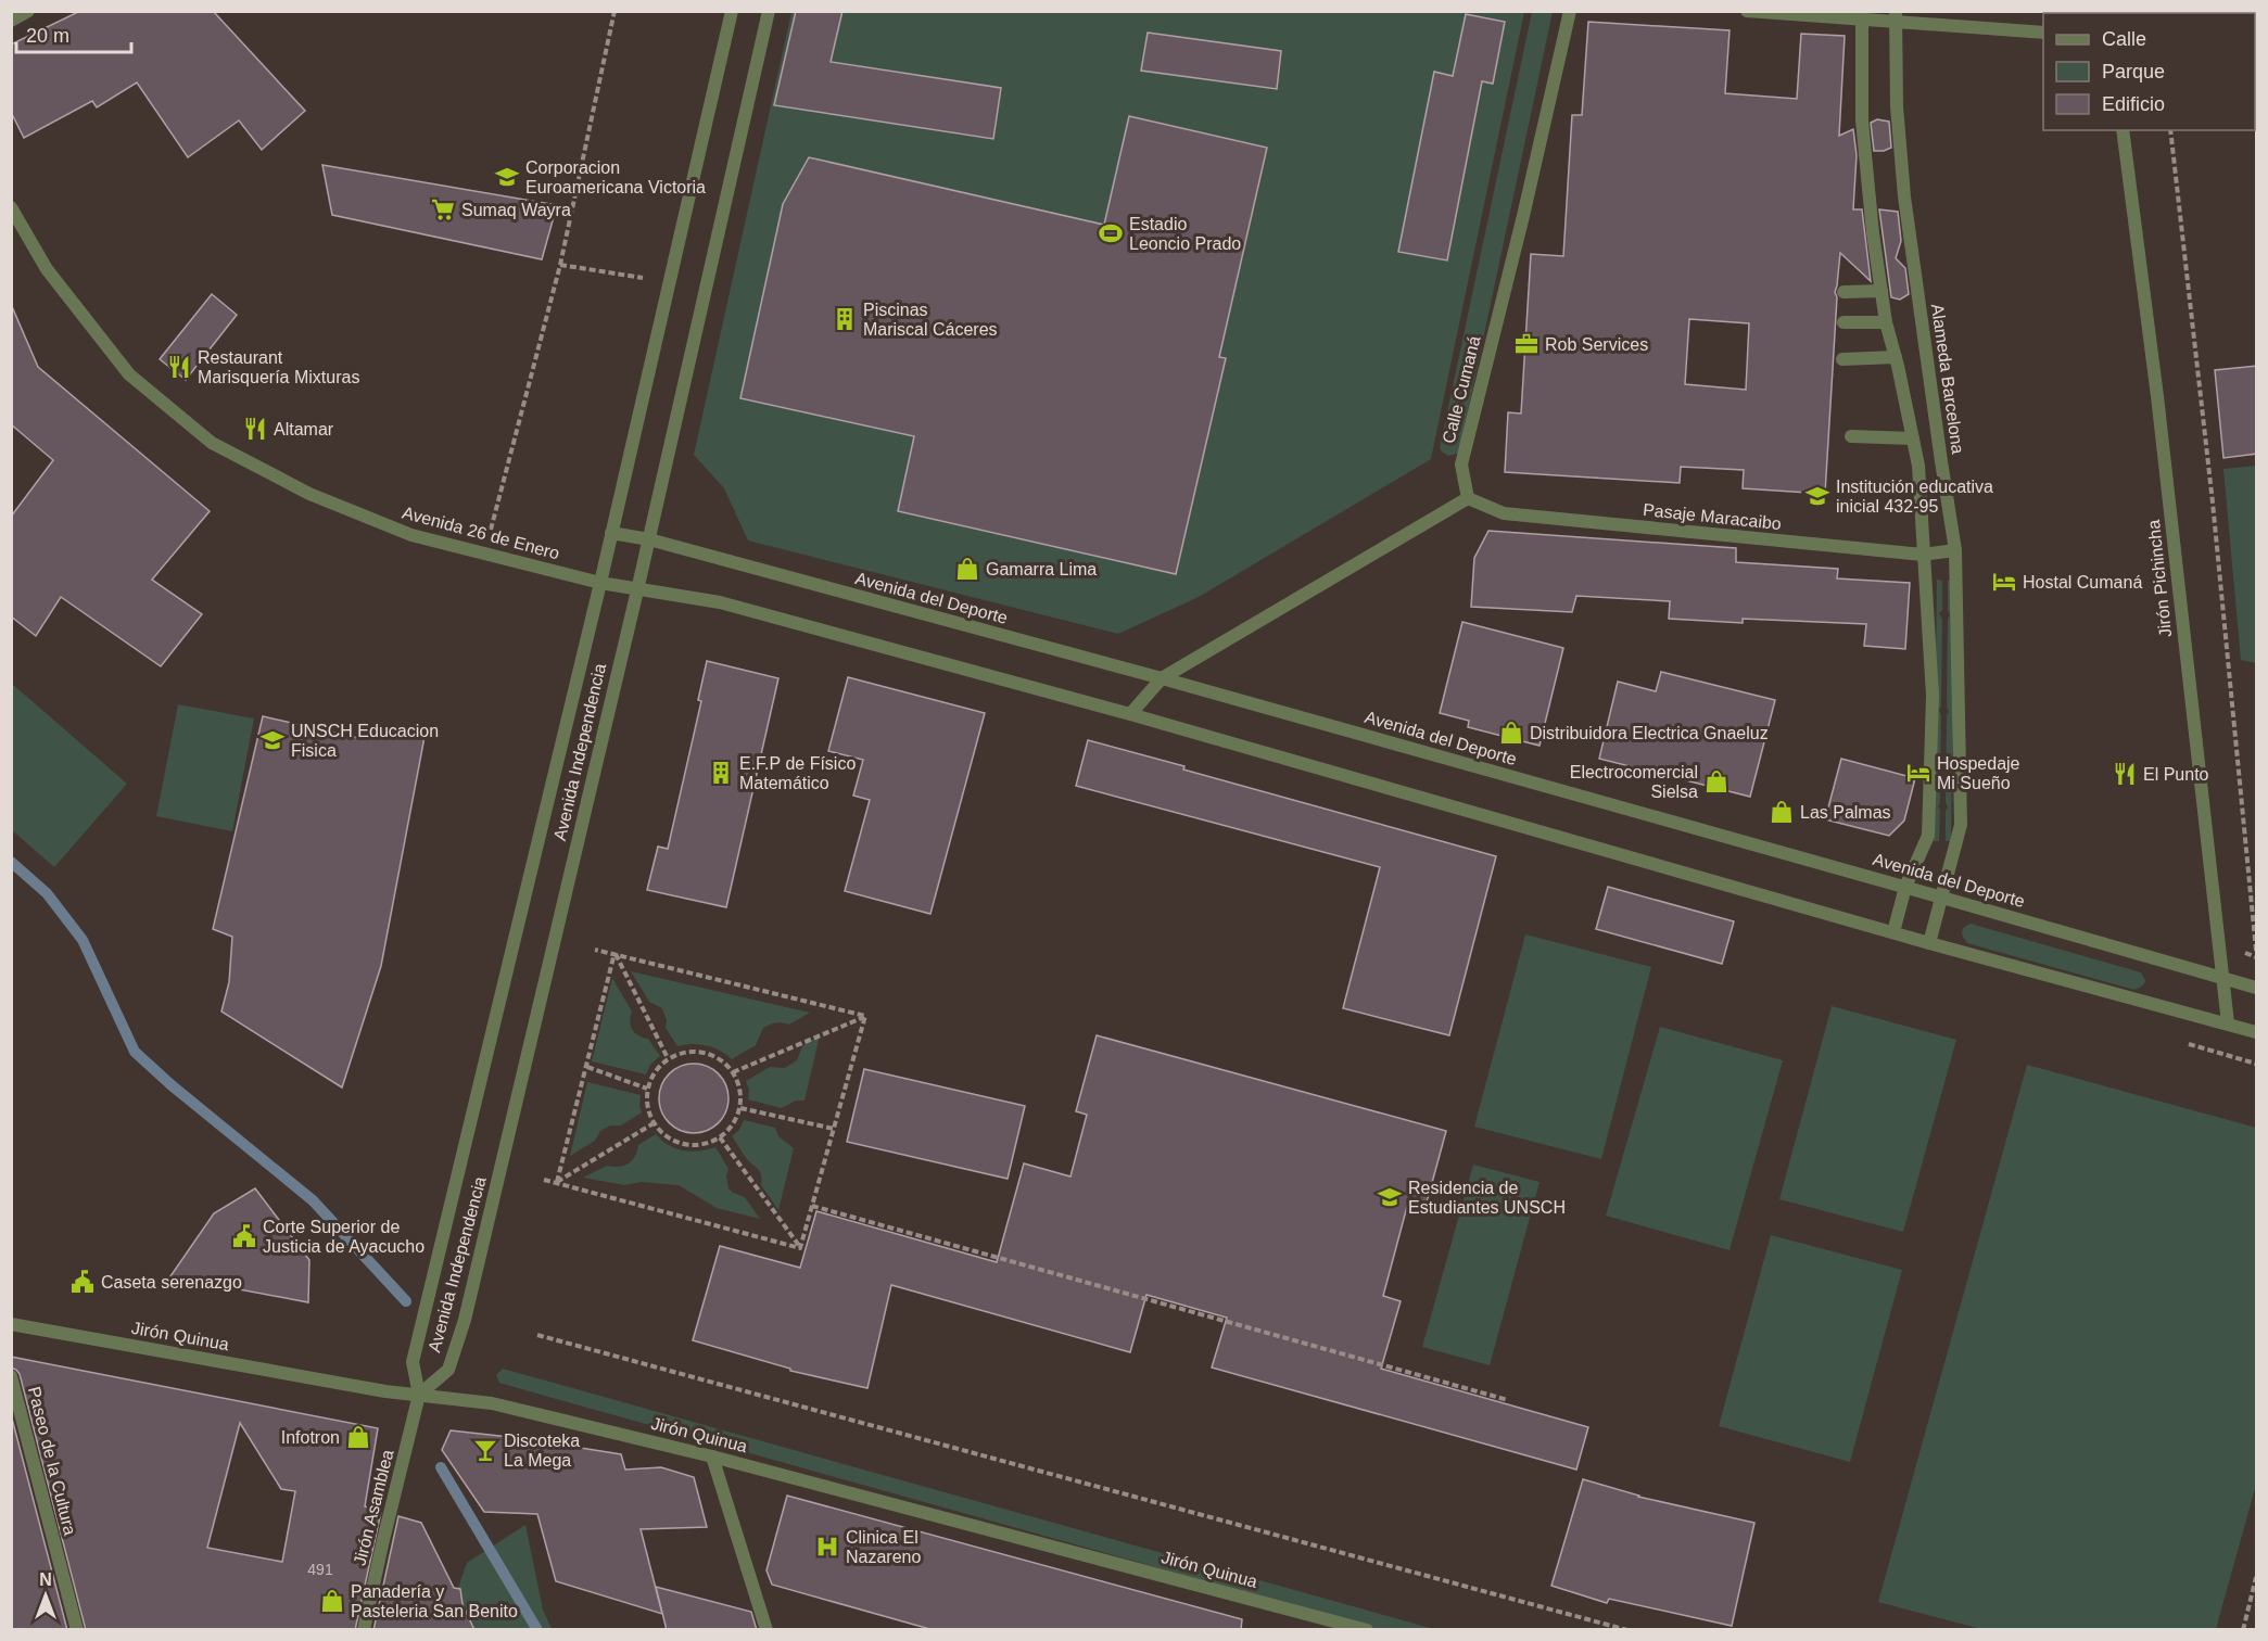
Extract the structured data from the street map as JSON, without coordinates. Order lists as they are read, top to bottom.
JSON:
{
  "streets": {
    "street": [
      "Alameda Barcelona",
      "Calle Cumaná",
      "Pasaje Maracaibo",
      "Avenida 26 de Enero",
      "Jirón Pichincha",
      "Avenida del Deporte",
      "Avenida Independencia",
      "Jirón Quinua",
      "Paseo de la Cultura",
      "Jirón Asamblea"
    ]
  },
  "crossings": [
    ["Alameda Barcelona", "Pasaje Maracaibo"],
    ["Alameda Barcelona", "Avenida del Deporte"],
    ["Calle Cumaná", "Pasaje Maracaibo"],
    ["Avenida 26 de Enero", "Avenida Independencia"],
    ["Jirón Pichincha", "Avenida del Deporte"],
    ["Avenida del Deporte", "Avenida Independencia"],
    ["Avenida Independencia", "Jirón Quinua"],
    ["Avenida Independencia", "Jirón Asamblea"],
    ["Jirón Quinua", "Jirón Asamblea"]
  ],
  "places": {
    "school or university": [
      "Corporacion Euroamericana Victoria",
      "Institución educativa inicial 432-95",
      "UNSCH Educacion Fisica",
      "Residencia de Estudiantes UNSCH"
    ],
    "supermarket": ["Sumaq Wayra"],
    "sports": ["Estadio Leoncio Prado"],
    "building": ["Piscinas Mariscal Cáceres", "E.F.P de Físico Matemático"],
    "office": ["Rob Services"],
    "restaurant": ["Restaurant Marisquería Mixturas", "Altamar", "El Punto"],
    "shop": [
      "Gamarra Lima",
      "Distribuidora Electrica Gnaeluz",
      "Electrocomercial Sielsa",
      "Las Palmas",
      "Infotron",
      "Panadería y Pasteleria San Benito"
    ],
    "hotel": ["Hostal Cumaná", "Hospedaje Mi Sueño"],
    "public building": ["Corte Superior de Justicia de Ayacucho", "Caseta serenazgo"],
    "bar": ["Discoteka La Mega"],
    "hospital": ["Clinica El Nazareno"]
  },
  "house_numbers": ["491"],
  "legend": ["Calle", "Parque", "Edificio"],
  "scale_bar": "20 m",
  "north": "top"
}
